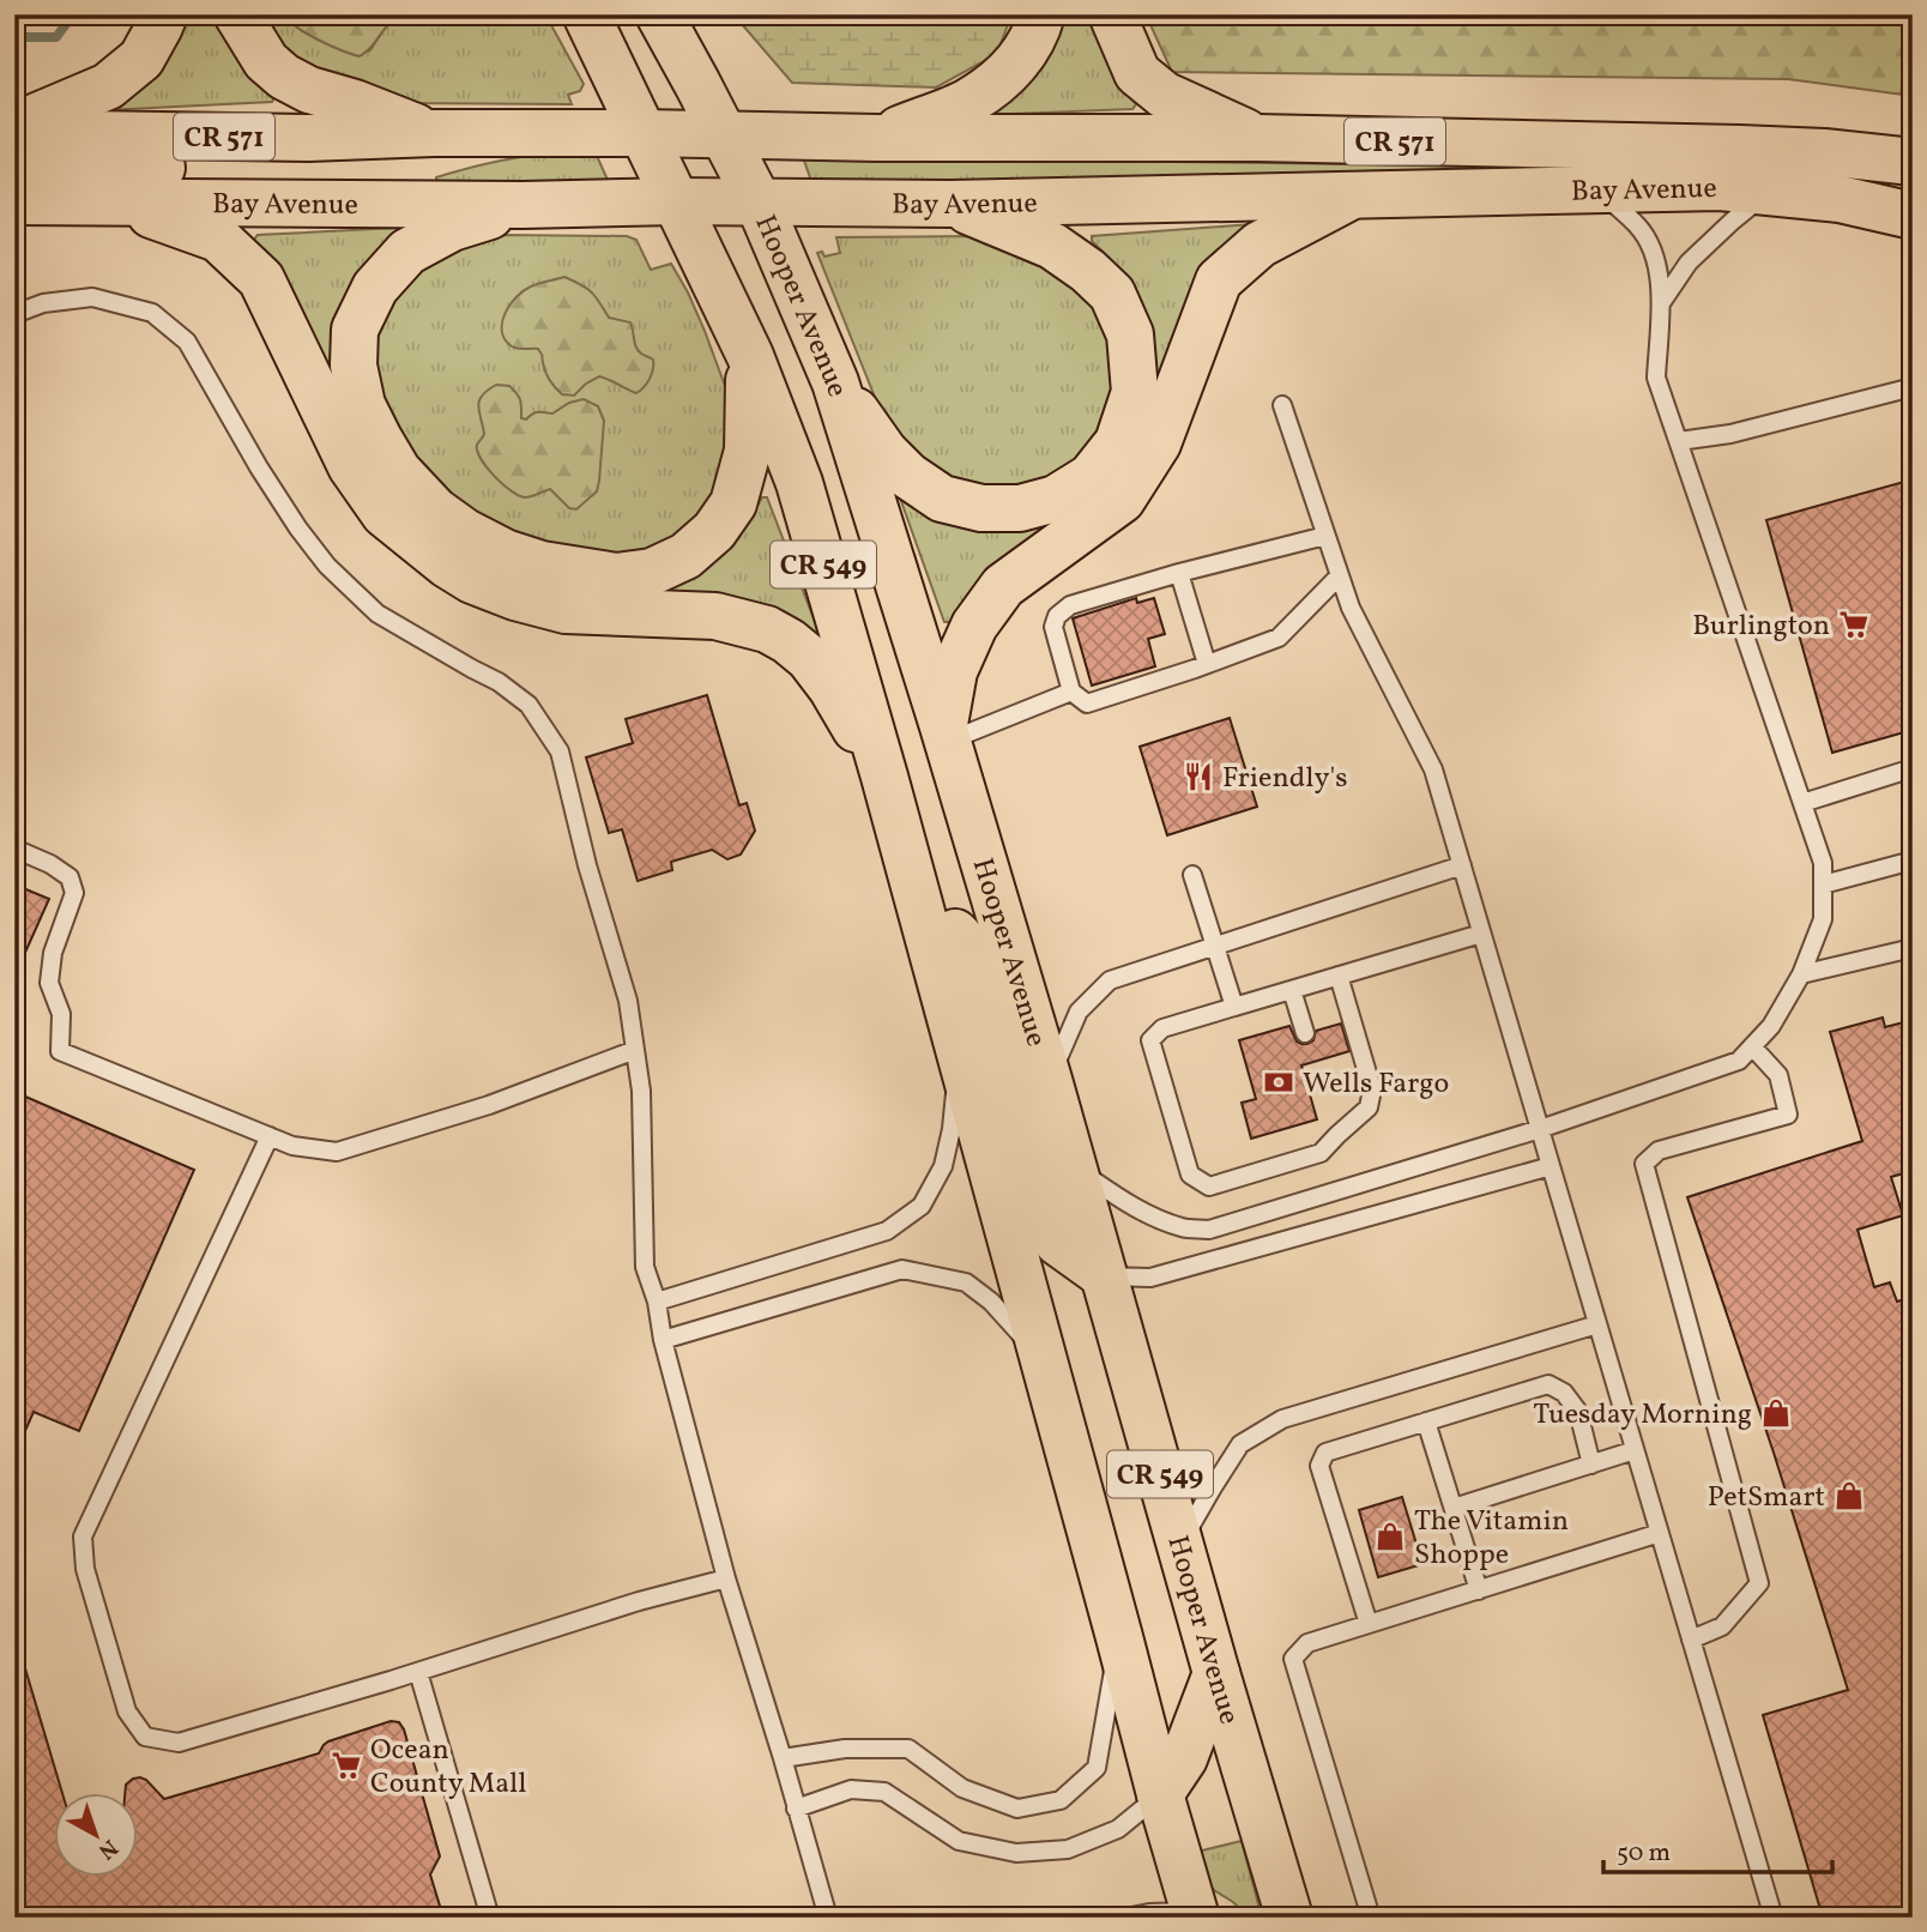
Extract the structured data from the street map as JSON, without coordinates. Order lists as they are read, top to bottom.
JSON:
{
  "streets": {
    "main road": [
      "CR 571",
      "Bay Avenue",
      "Hooper Avenue",
      "CR 549"
    ]
  },
  "crossings": [
    ["Bay Avenue", "Hooper Avenue"],
    ["Bay Avenue", "CR 549"]
  ],
  "places": {
    "supermarket": ["Burlington", "Ocean County Mall"],
    "restaurant": ["Friendly's"],
    "bank": ["Wells Fargo"],
    "shop": ["Tuesday Morning", "PetSmart", "The Vitamin Shoppe"]
  },
  "scale_bar": "50 m",
  "north": "bottom right"
}
